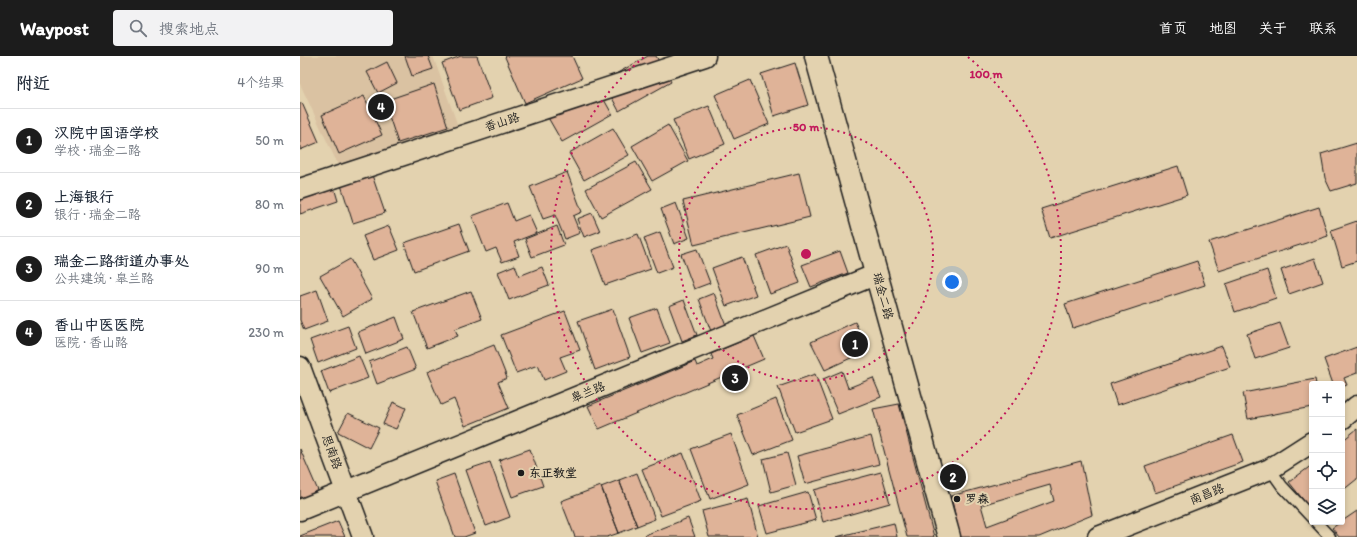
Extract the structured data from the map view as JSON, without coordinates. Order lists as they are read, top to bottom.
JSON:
{
  "streets": {
    "main road": ["瑞金二路"],
    "street": [
      "香山路",
      "皋兰路",
      "思南路",
      "南昌路"
    ]
  },
  "crossings": [
    ["瑞金二路", "皋兰路"],
    ["皋兰路", "思南路"]
  ],
  "places": ["东正教堂", "罗森"],
  "page": {
    "header": "Waypost",
    "search": "搜索地点",
    "nav": [
      "首页",
      "地图",
      "关于",
      "联系"
    ],
    "heading": ["附近", "4个结果"],
    "pins": [
      "4",
      "1",
      "3",
      "2"
    ],
    "list": [
      {
        "mark": "1",
        "name": "汉院中国语学校",
        "note": "学校 · 瑞金二路",
        "value": "50 m"
      },
      {
        "mark": "2",
        "name": "上海银行",
        "note": "银行 · 瑞金二路",
        "value": "80 m"
      },
      {
        "mark": "3",
        "name": "瑞金二路街道办事处",
        "note": "公共建筑 · 皋兰路",
        "value": "90 m"
      },
      {
        "mark": "4",
        "name": "香山中医医院",
        "note": "医院 · 香山路",
        "value": "230 m"
      }
    ],
    "map_buttons": ["+", "−"]
  },
  "rings": ["100 m", "50 m"]
}
